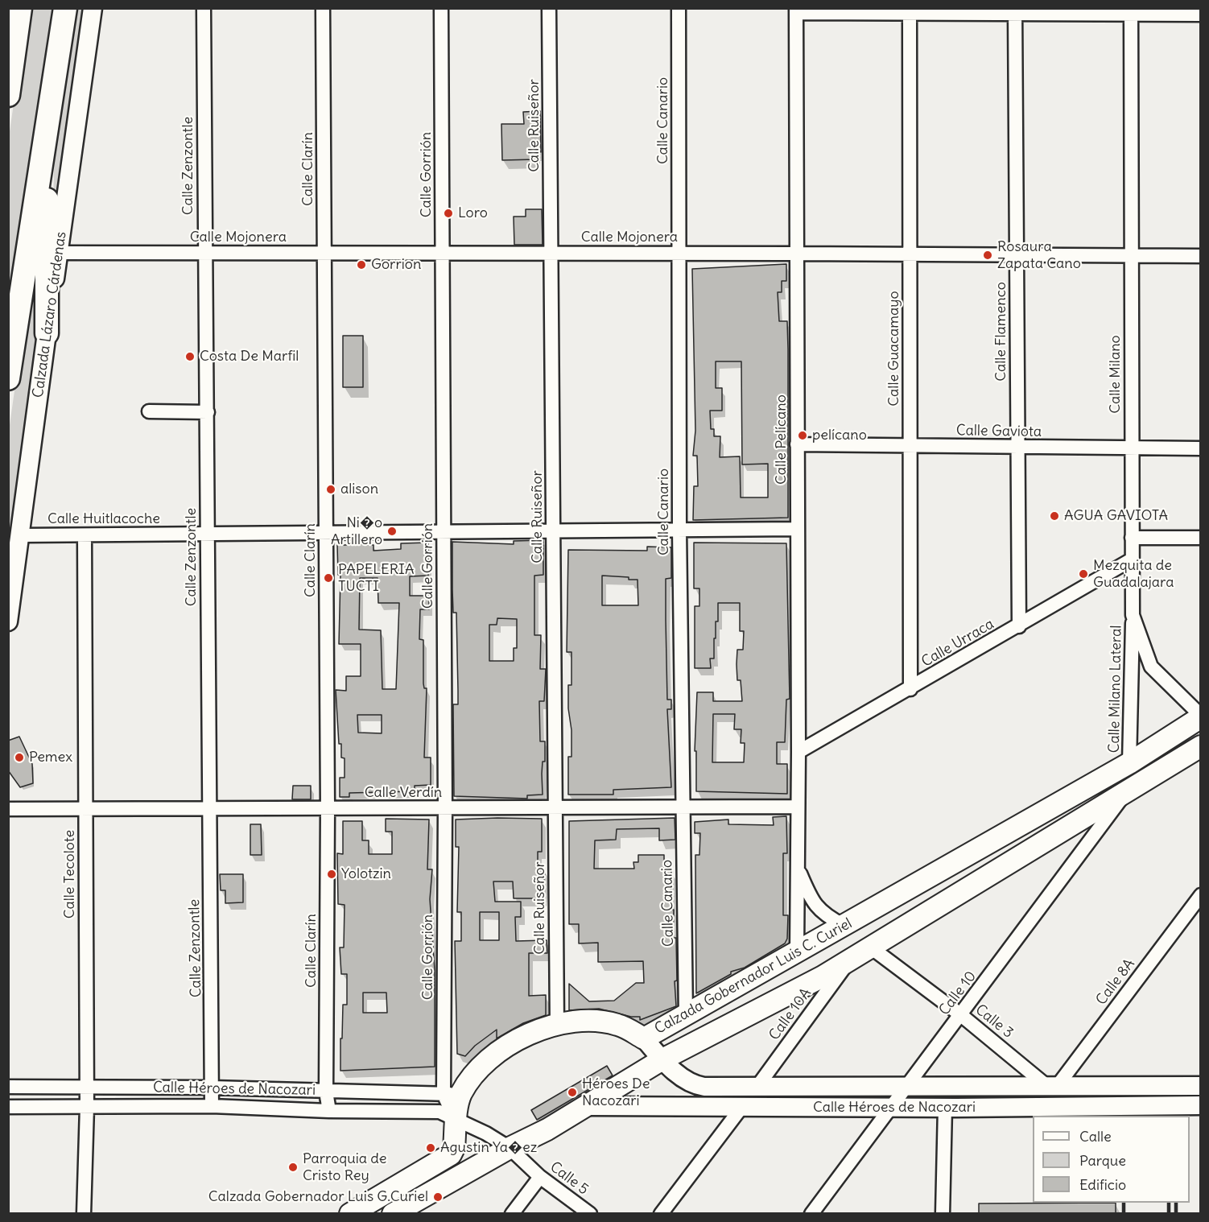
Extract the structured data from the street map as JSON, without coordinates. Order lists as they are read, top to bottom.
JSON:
{
  "streets": {
    "main road": ["Calzada Lázaro Cárdenas", "Calzada Gobernador Luis C. Curiel", "Calle Héroes de Nacozari"],
    "street": [
      "Calle Canario",
      "Calle Ruiseñor",
      "Calle Zenzontle",
      "Calle Clarín",
      "Calle Gorrión",
      "Calle Mojonera",
      "Calle Flamenco",
      "Calle Guacamayo",
      "Calle Milano",
      "Calle Gaviota",
      "Calle Pelícano",
      "Calle Huitlacoche",
      "Calle Urraca",
      "Calle Milano Lateral",
      "Calle Verdín",
      "Calle Tecolote",
      "Calle 8A",
      "Calle 10",
      "Calle 10A",
      "Calle 3",
      "Calle 5"
    ]
  },
  "crossings": [
    ["Calle Canario", "Calle Mojonera"],
    ["Calle Canario", "Calle Huitlacoche"],
    ["Calle Canario", "Calle Verdín"],
    ["Calle Canario", "Calzada Gobernador Luis C. Curiel"],
    ["Calle Ruiseñor", "Calle Mojonera"],
    ["Calle Ruiseñor", "Calle Huitlacoche"],
    ["Calle Ruiseñor", "Calle Verdín"],
    ["Calle Ruiseñor", "Calzada Gobernador Luis C. Curiel"],
    ["Calle Zenzontle", "Calle Mojonera"],
    ["Calle Zenzontle", "Calle Huitlacoche"],
    ["Calle Zenzontle", "Calle Verdín"],
    ["Calle Zenzontle", "Calle Héroes de Nacozari"],
    ["Calle Clarín", "Calle Mojonera"],
    ["Calle Clarín", "Calle Huitlacoche"],
    ["Calle Clarín", "Calle Verdín"],
    ["Calle Clarín", "Calle Héroes de Nacozari"],
    ["Calle Gorrión", "Calle Mojonera"],
    ["Calle Gorrión", "Calle Huitlacoche"],
    ["Calle Gorrión", "Calle Verdín"],
    ["Calle Gorrión", "Calzada Gobernador Luis C. Curiel"],
    ["Calle Gorrión", "Calle Héroes de Nacozari"],
    ["Calle Mojonera", "Calzada Lázaro Cárdenas"],
    ["Calle Mojonera", "Calle Flamenco"],
    ["Calle Mojonera", "Calle Guacamayo"],
    ["Calle Mojonera", "Calle Milano"],
    ["Calle Mojonera", "Calle Pelícano"],
    ["Calzada Lázaro Cárdenas", "Calle Huitlacoche"],
    ["Calle Flamenco", "Calle Gaviota"],
    ["Calle Flamenco", "Calle Urraca"],
    ["Calle Guacamayo", "Calle Gaviota"],
    ["Calle Guacamayo", "Calle Urraca"],
    ["Calle Milano", "Calle Gaviota"],
    ["Calle Milano", "Calle Urraca"],
    ["Calle Milano", "Calle Milano Lateral"],
    ["Calle Milano", "Calzada Gobernador Luis C. Curiel"],
    ["Calle Gaviota", "Calle Pelícano"],
    ["Calle Pelícano", "Calle Huitlacoche"],
    ["Calle Pelícano", "Calle Urraca"],
    ["Calle Pelícano", "Calle Verdín"],
    ["Calle Pelícano", "Calzada Gobernador Luis C. Curiel"],
    ["Calle Huitlacoche", "Calle Tecolote"],
    ["Calle Milano Lateral", "Calzada Gobernador Luis C. Curiel"],
    ["Calle Verdín", "Calle Tecolote"],
    ["Calle Tecolote", "Calle Héroes de Nacozari"],
    ["Calzada Gobernador Luis C. Curiel", "Calle 10"],
    ["Calzada Gobernador Luis C. Curiel", "Calle 10A"],
    ["Calzada Gobernador Luis C. Curiel", "Calle 3"],
    ["Calzada Gobernador Luis C. Curiel", "Calle Héroes de Nacozari"],
    ["Calzada Gobernador Luis C. Curiel", "Calle 5"],
    ["Calle 8A", "Calle 3"],
    ["Calle 8A", "Calle Héroes de Nacozari"],
    ["Calle 10", "Calle 3"],
    ["Calle 10", "Calle Héroes de Nacozari"],
    ["Calle 10A", "Calle Héroes de Nacozari"],
    ["Calle 3", "Calle Héroes de Nacozari"],
    ["Calle Héroes de Nacozari", "Calle 5"]
  ],
  "places": [
    "Loro",
    "Rosaura Zapata Cano",
    "Gorrion",
    "Costa De Marfil",
    "pelícano",
    "alison",
    "AGUA GAVIOTA",
    "Ni�o Artillero",
    "Mezquita de Guadalajara",
    "PAPELERIA TUCTI",
    "Pemex",
    "Yolotzin",
    "Héroes De Nacozari",
    "Agustin Ya�ez",
    "Parroquia de Cristo Rey",
    "Calzada Gobernador Luis G.Curiel"
  ],
  "legend": ["Calle", "Parque", "Edificio"]
}
